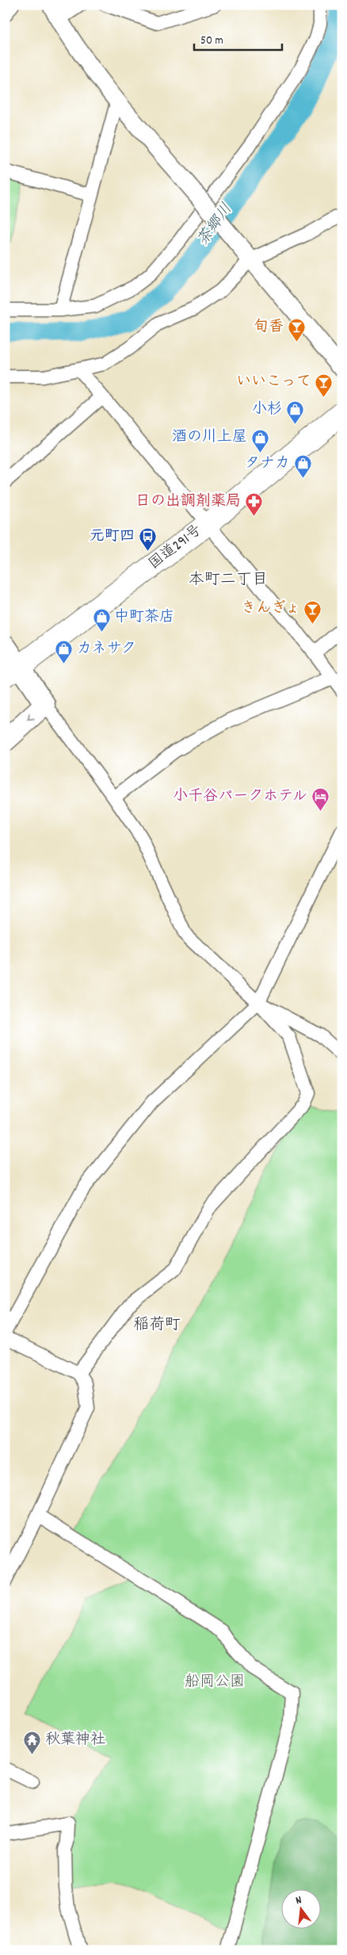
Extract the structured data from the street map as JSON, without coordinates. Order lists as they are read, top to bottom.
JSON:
{
  "streets": {
    "highway": ["国道291号"]
  },
  "districts": ["本町二丁目", "稲荷町"],
  "water": ["茶郷川"],
  "parks": ["船岡公園"],
  "places": {
    "bar": ["旬香", "いいこって", "きんぎょ"],
    "shop": [
      "小杉",
      "酒の川上屋",
      "タナカ",
      "中町茶店",
      "カネサク"
    ],
    "pharmacy": ["日の出調剤薬局"],
    "bus stop": ["元町四"],
    "hotel": ["小千谷パークホテル"],
    "temple": ["秋葉神社"]
  },
  "scale_bar": "50 m",
  "north": "top"
}
